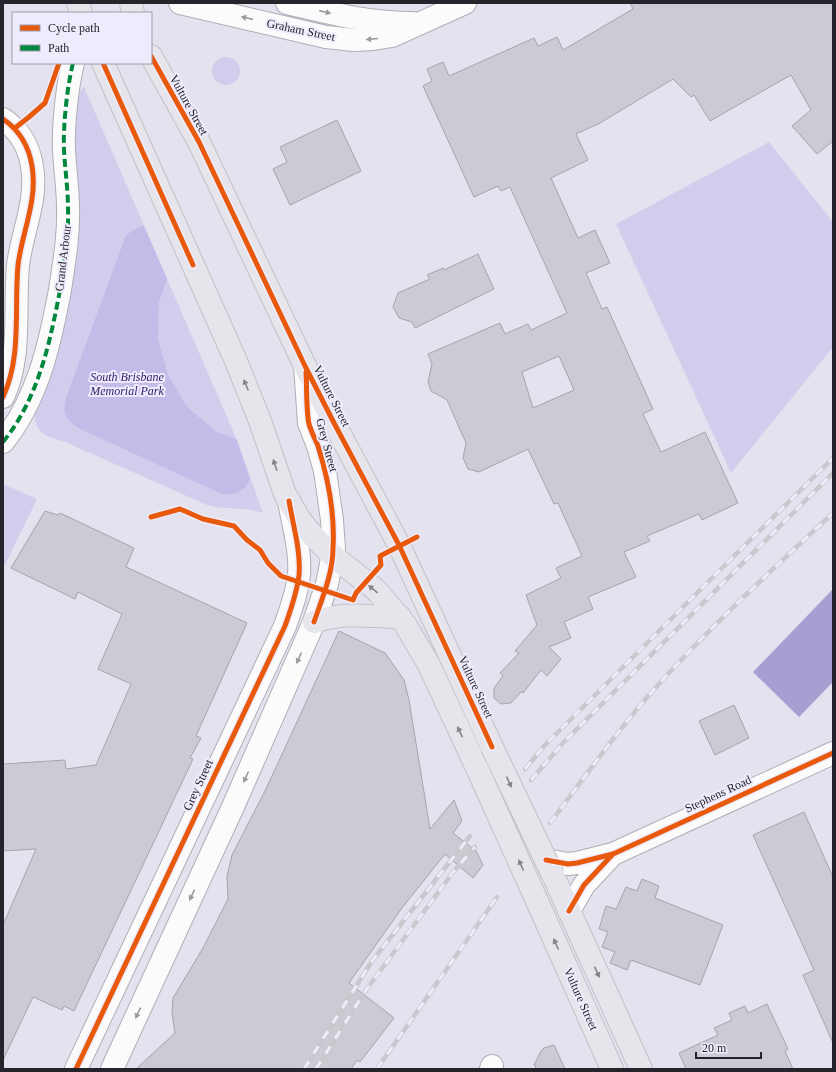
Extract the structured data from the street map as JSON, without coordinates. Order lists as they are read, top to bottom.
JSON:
{
  "streets": {
    "main road": ["Vulture Street"],
    "street": [
      "Graham Street",
      "Grand Arbour",
      "Grey Street",
      "Stephens Road"
    ]
  },
  "crossings": [
    ["Vulture Street", "Grey Street"],
    ["Vulture Street", "Stephens Road"]
  ],
  "parks": ["South Brisbane Memorial Park"],
  "legend": ["Cycle path", "Path"],
  "scale_bar": "20 m"
}
